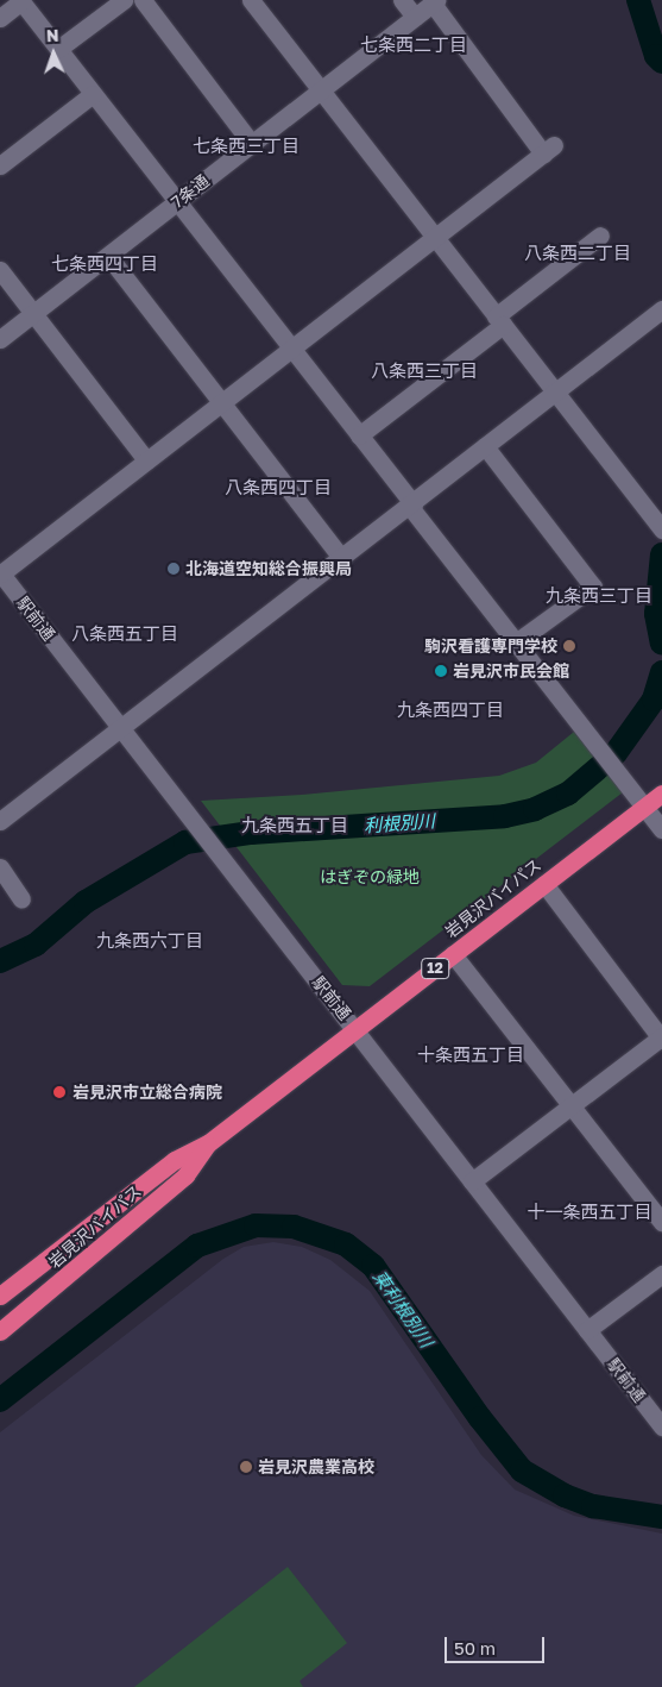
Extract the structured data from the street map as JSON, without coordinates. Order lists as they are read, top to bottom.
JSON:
{
  "streets": {
    "highway": ["岩見沢バイパス", "12"],
    "street": ["7条通", "駅前通"]
  },
  "crossings": [
    ["駅前通", "岩見沢バイパス"]
  ],
  "districts": [
    "七条西二丁目",
    "七条西三丁目",
    "八条西二丁目",
    "七条西四丁目",
    "八条西三丁目",
    "八条西四丁目",
    "九条西三丁目",
    "八条西五丁目",
    "九条西四丁目",
    "九条西五丁目",
    "九条西六丁目",
    "十条西五丁目",
    "十一条西五丁目"
  ],
  "water": ["利根別川", "東利根別川"],
  "parks": ["はぎぞの緑地"],
  "places": [
    "北海道空知総合振興局",
    "駒沢看護専門学校",
    "岩見沢市民会館",
    "岩見沢市立総合病院",
    "岩見沢農業高校"
  ],
  "scale_bar": "50 m",
  "north": "top"
}
